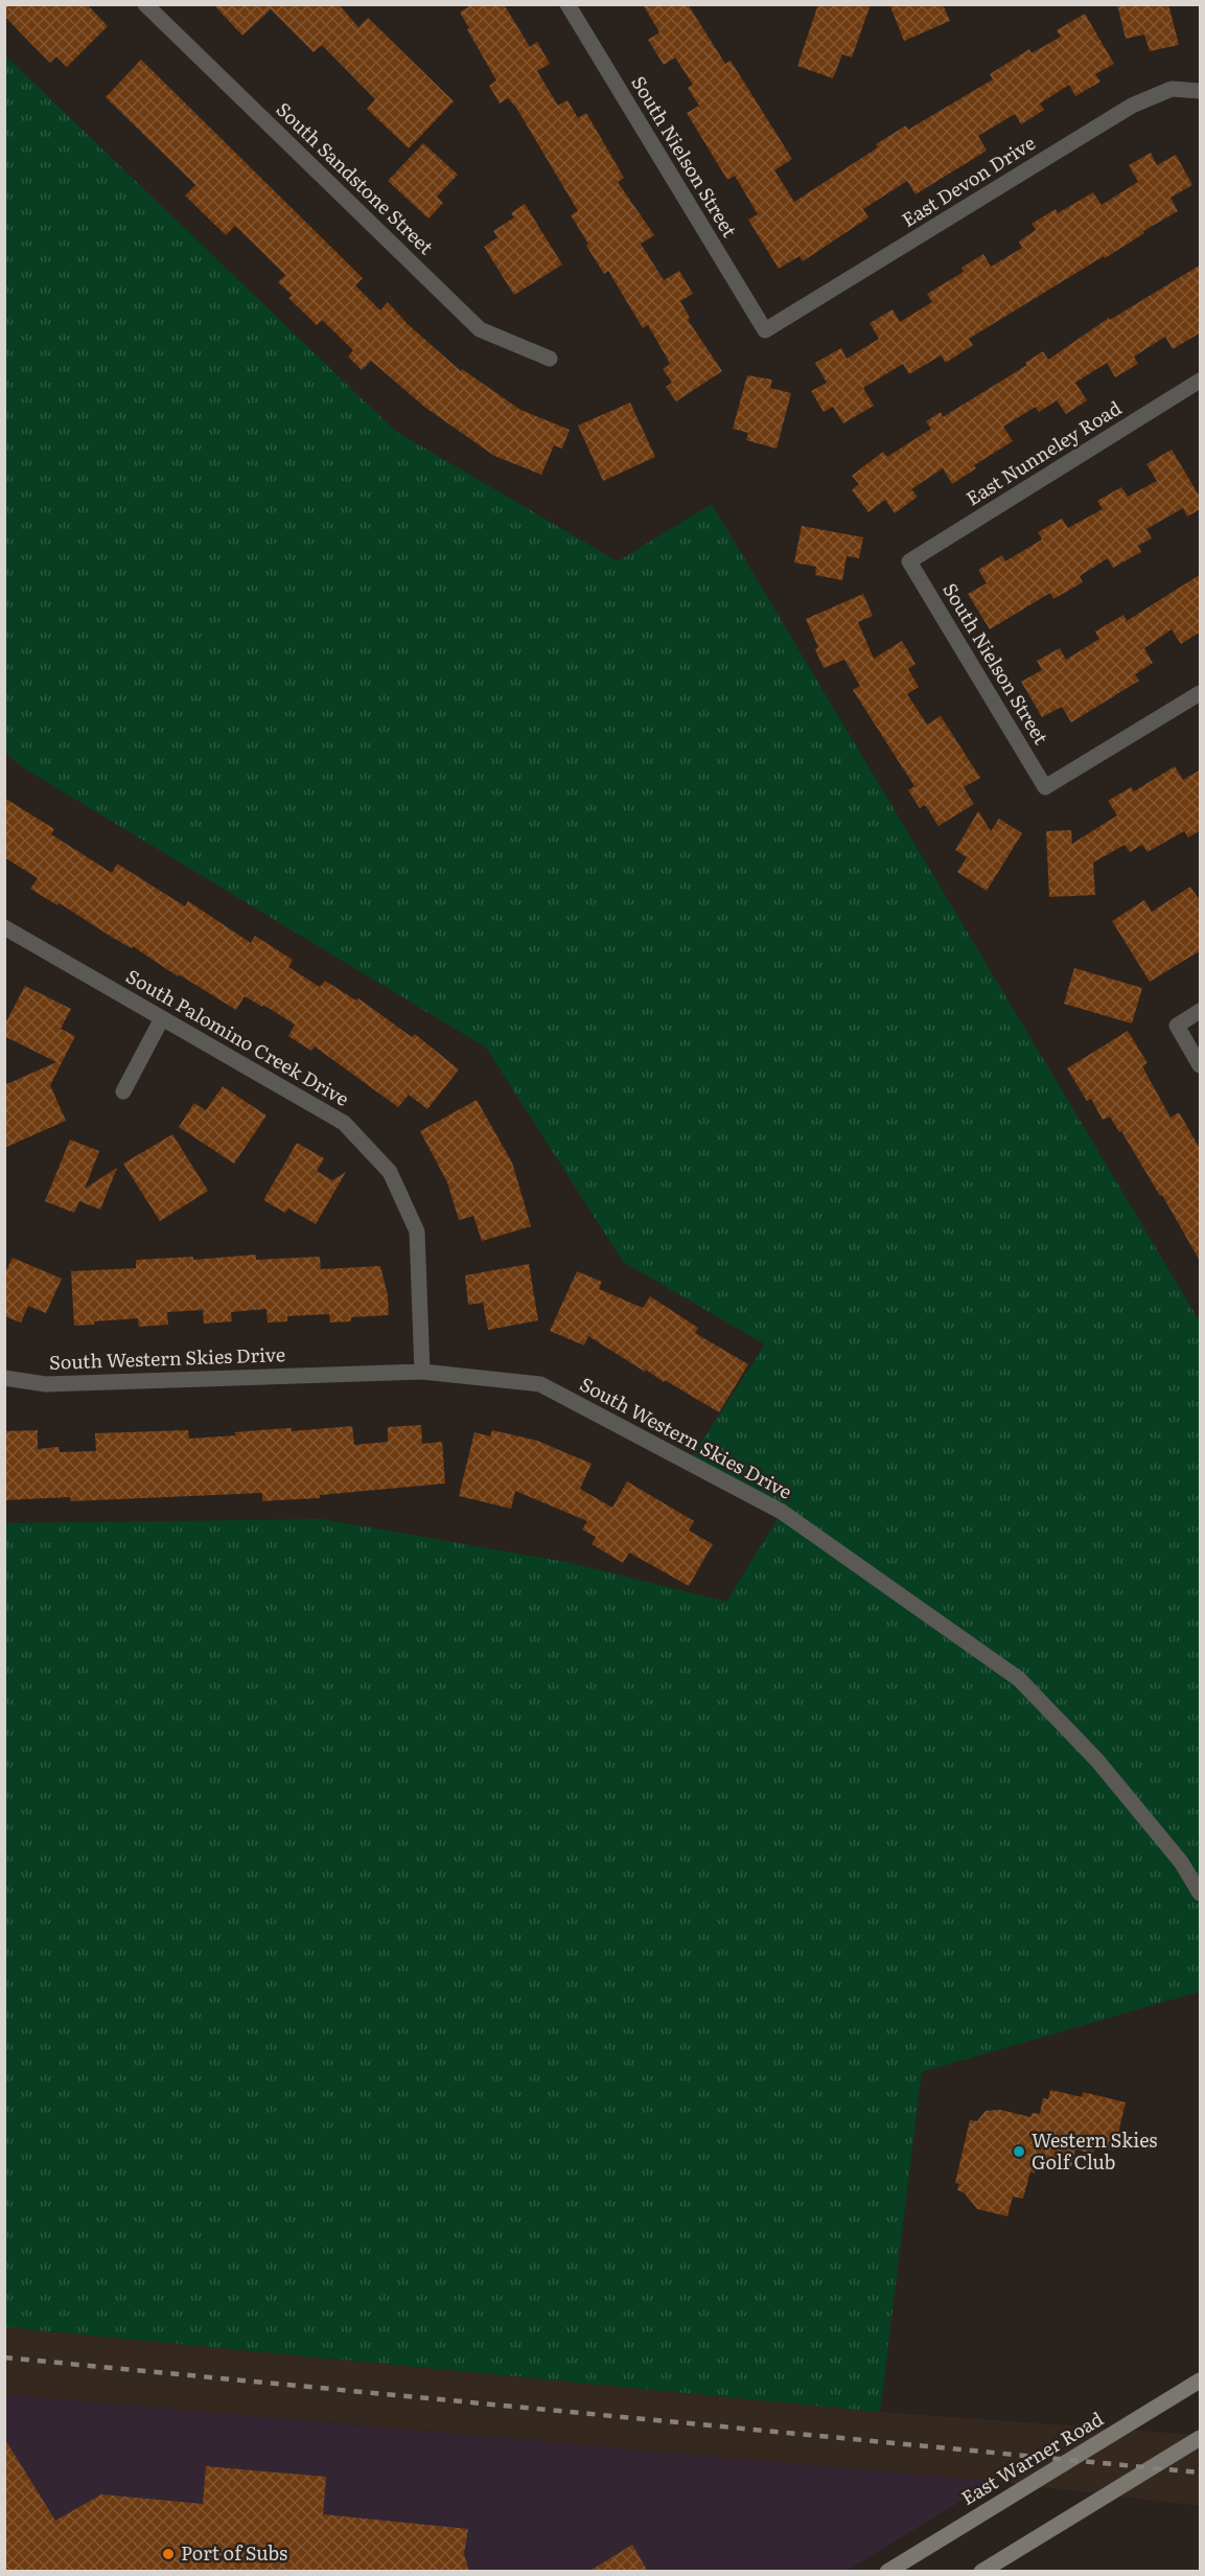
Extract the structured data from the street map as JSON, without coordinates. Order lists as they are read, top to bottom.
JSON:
{
  "streets": {
    "main road": ["East Warner Road"],
    "street": [
      "South Nielson Street",
      "South Sandstone Street",
      "East Devon Drive",
      "East Nunneley Road",
      "South Palomino Creek Drive",
      "South Western Skies Drive"
    ]
  },
  "crossings": [
    ["South Nielson Street", "East Devon Drive"],
    ["South Nielson Street", "East Nunneley Road"],
    ["South Palomino Creek Drive", "South Western Skies Drive"]
  ],
  "places": ["Western Skies Golf Club", "Port of Subs"]
}
